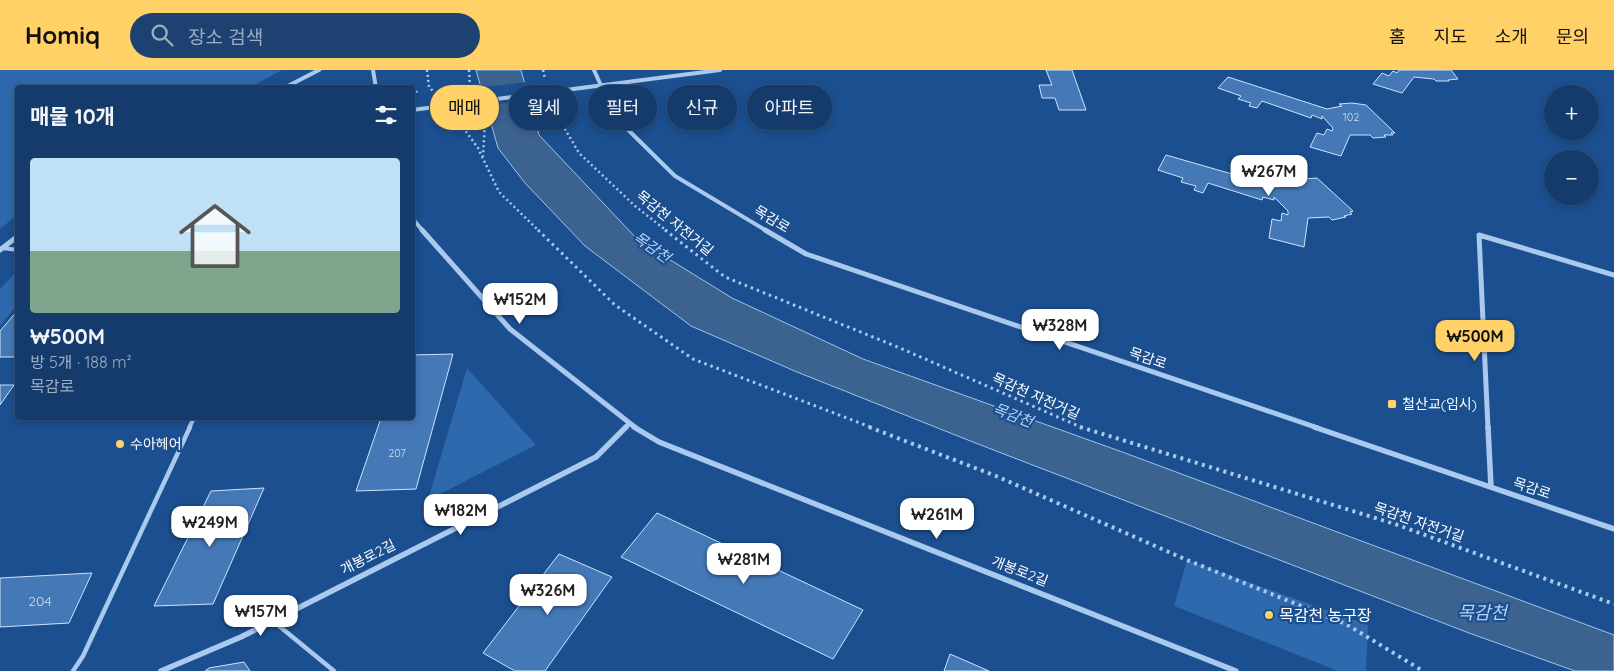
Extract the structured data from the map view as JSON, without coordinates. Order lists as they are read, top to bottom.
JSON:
{
  "streets": {
    "street": ["목감로", "개봉로2길"],
    "path": ["목감천 자전거길"]
  },
  "water": ["목감천"],
  "places": {
    "transit": ["철산교(임시)"],
    "other": ["수아헤어", "목감천 농구장"]
  },
  "house_numbers": ["102", "207", "204"],
  "page": {
    "header": "Homiq",
    "search": "장소 검색",
    "nav": [
      "홈",
      "지도",
      "소개",
      "문의"
    ],
    "map_buttons": ["+", "−"],
    "chip": [
      "매매",
      "월세",
      "필터",
      "신규",
      "아파트"
    ],
    "heading": "매물 10개",
    "list": [
      {
        "name": "₩500M",
        "note": "방 5개 · 188 m² · 목감로"
      }
    ],
    "price": [
      "₩267M",
      "₩152M",
      "₩328M",
      "₩500M",
      "₩182M",
      "₩261M",
      "₩249M",
      "₩281M",
      "₩326M",
      "₩157M"
    ]
  }
}
